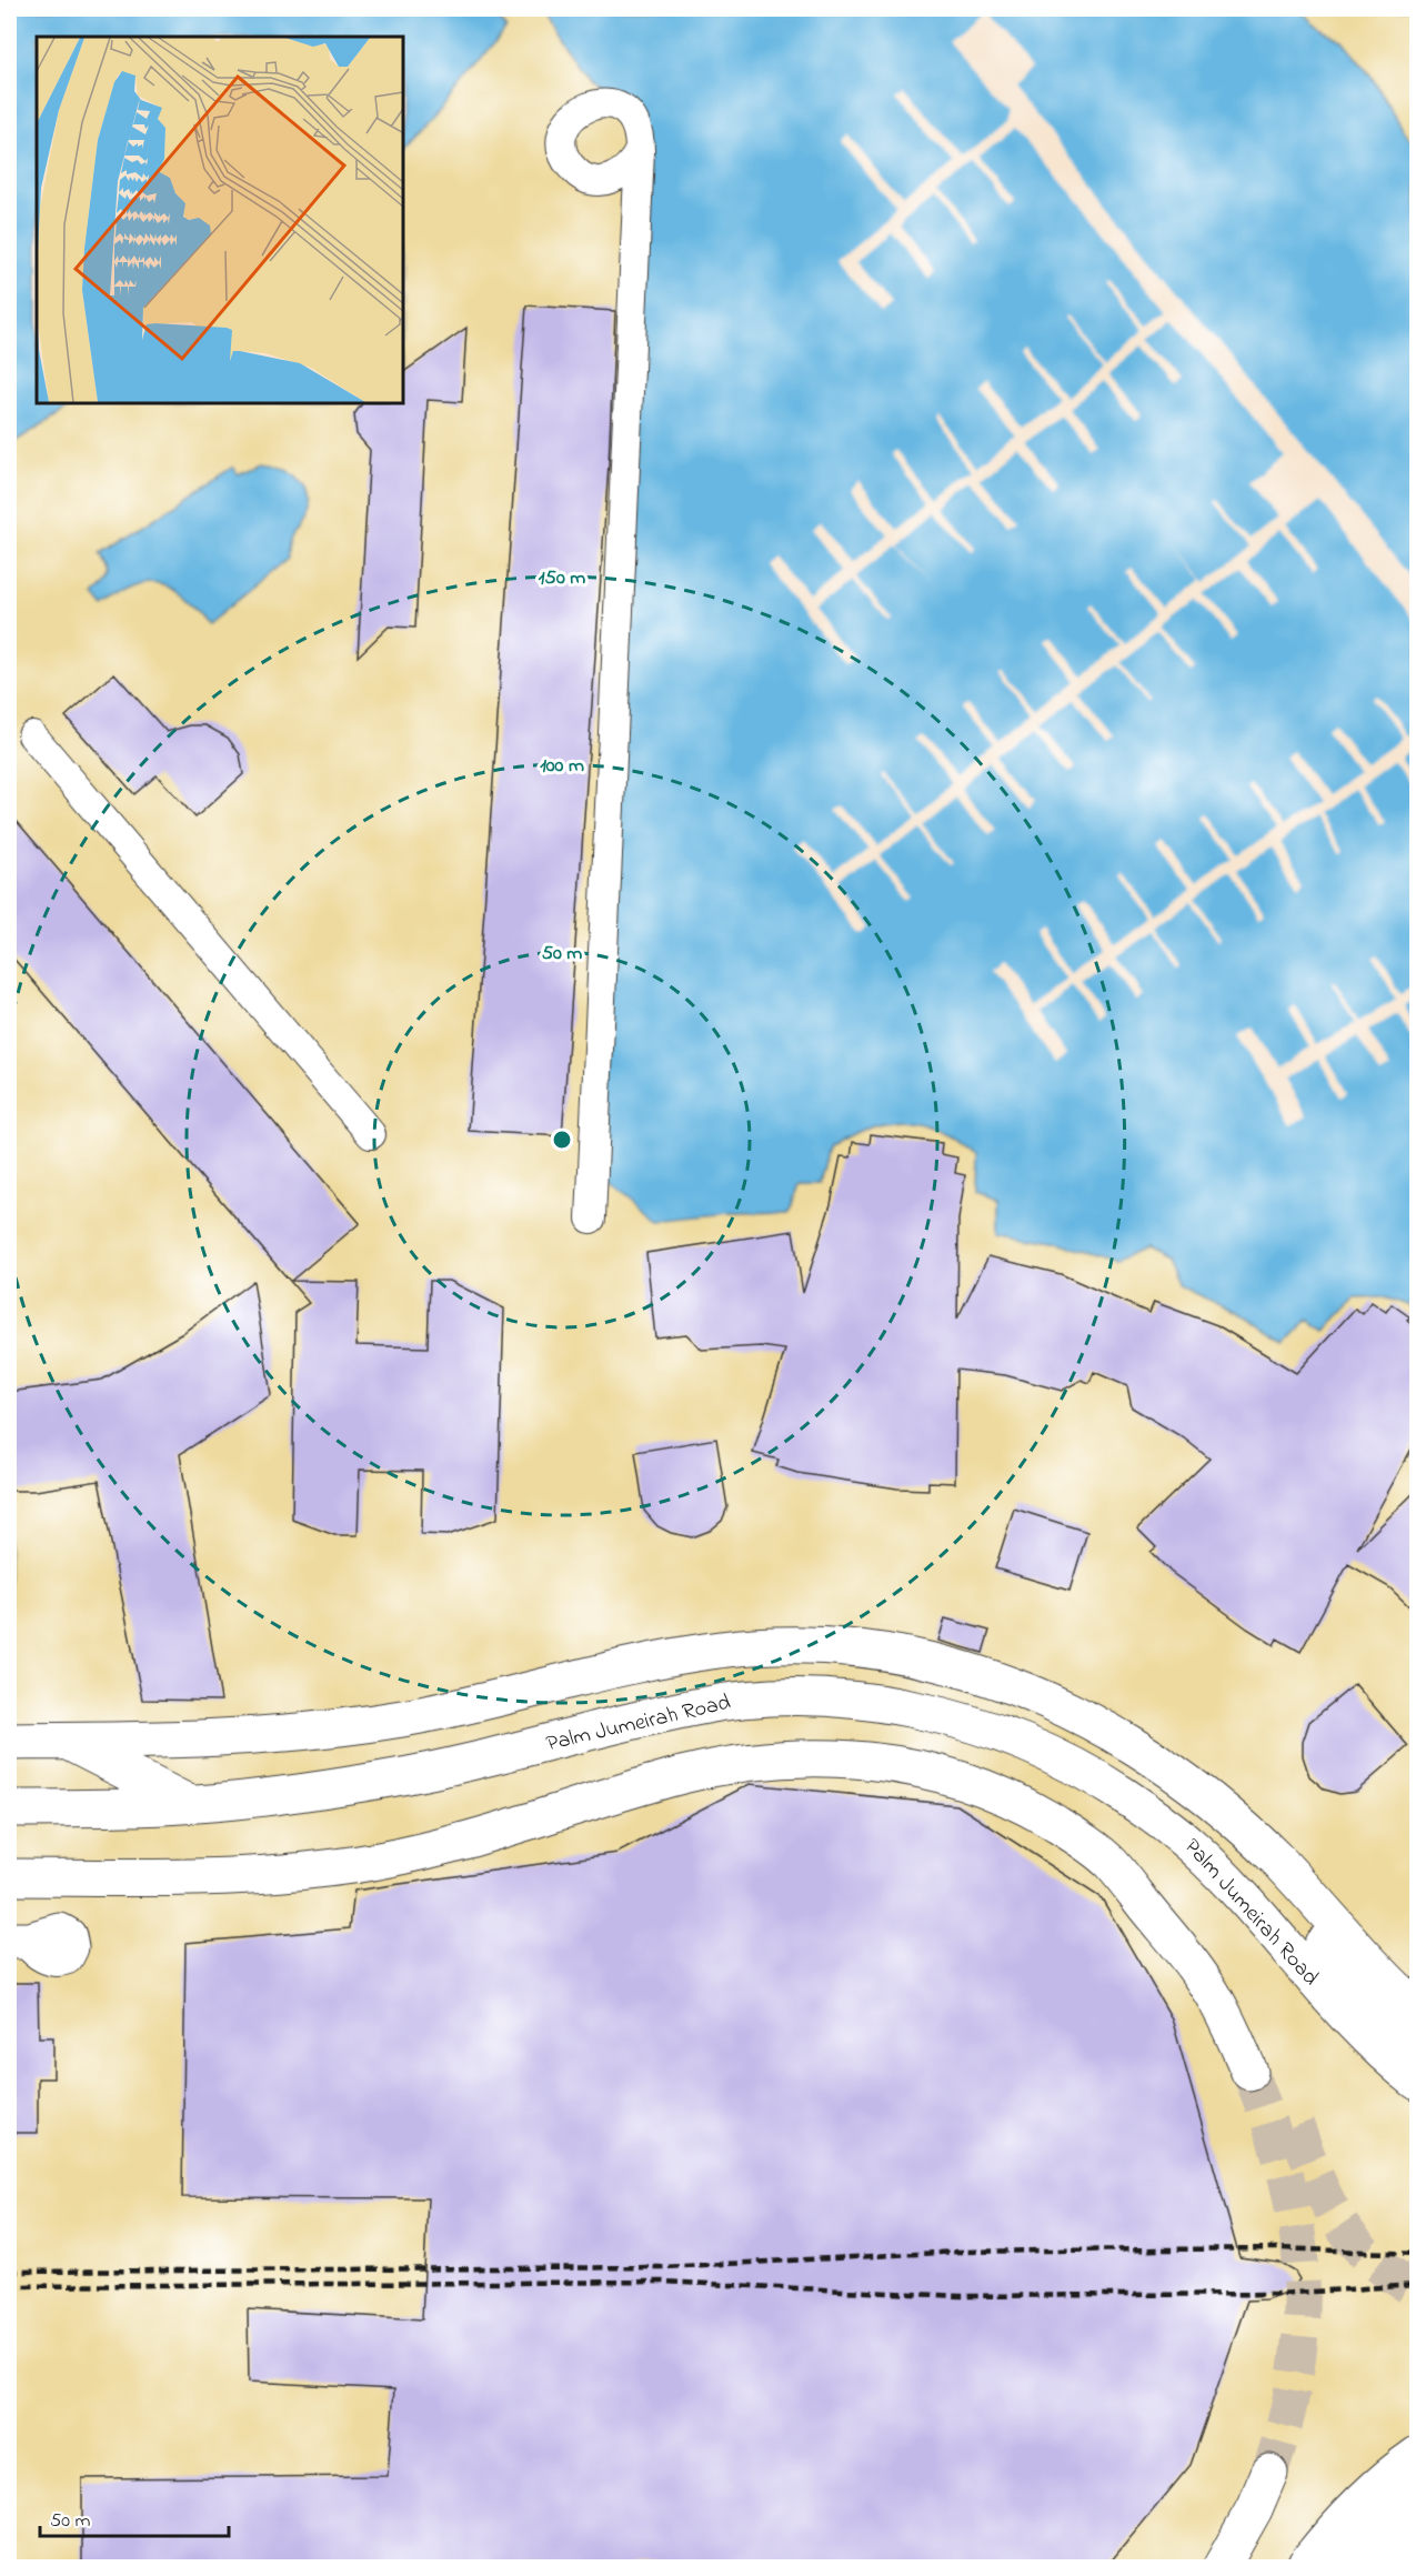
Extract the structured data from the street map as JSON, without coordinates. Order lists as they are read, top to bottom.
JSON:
{
  "streets": {
    "main road": ["Palm Jumeirah Road"]
  },
  "scale_bar": "50 m",
  "rings": ["150 m", "100 m", "50 m"]
}
